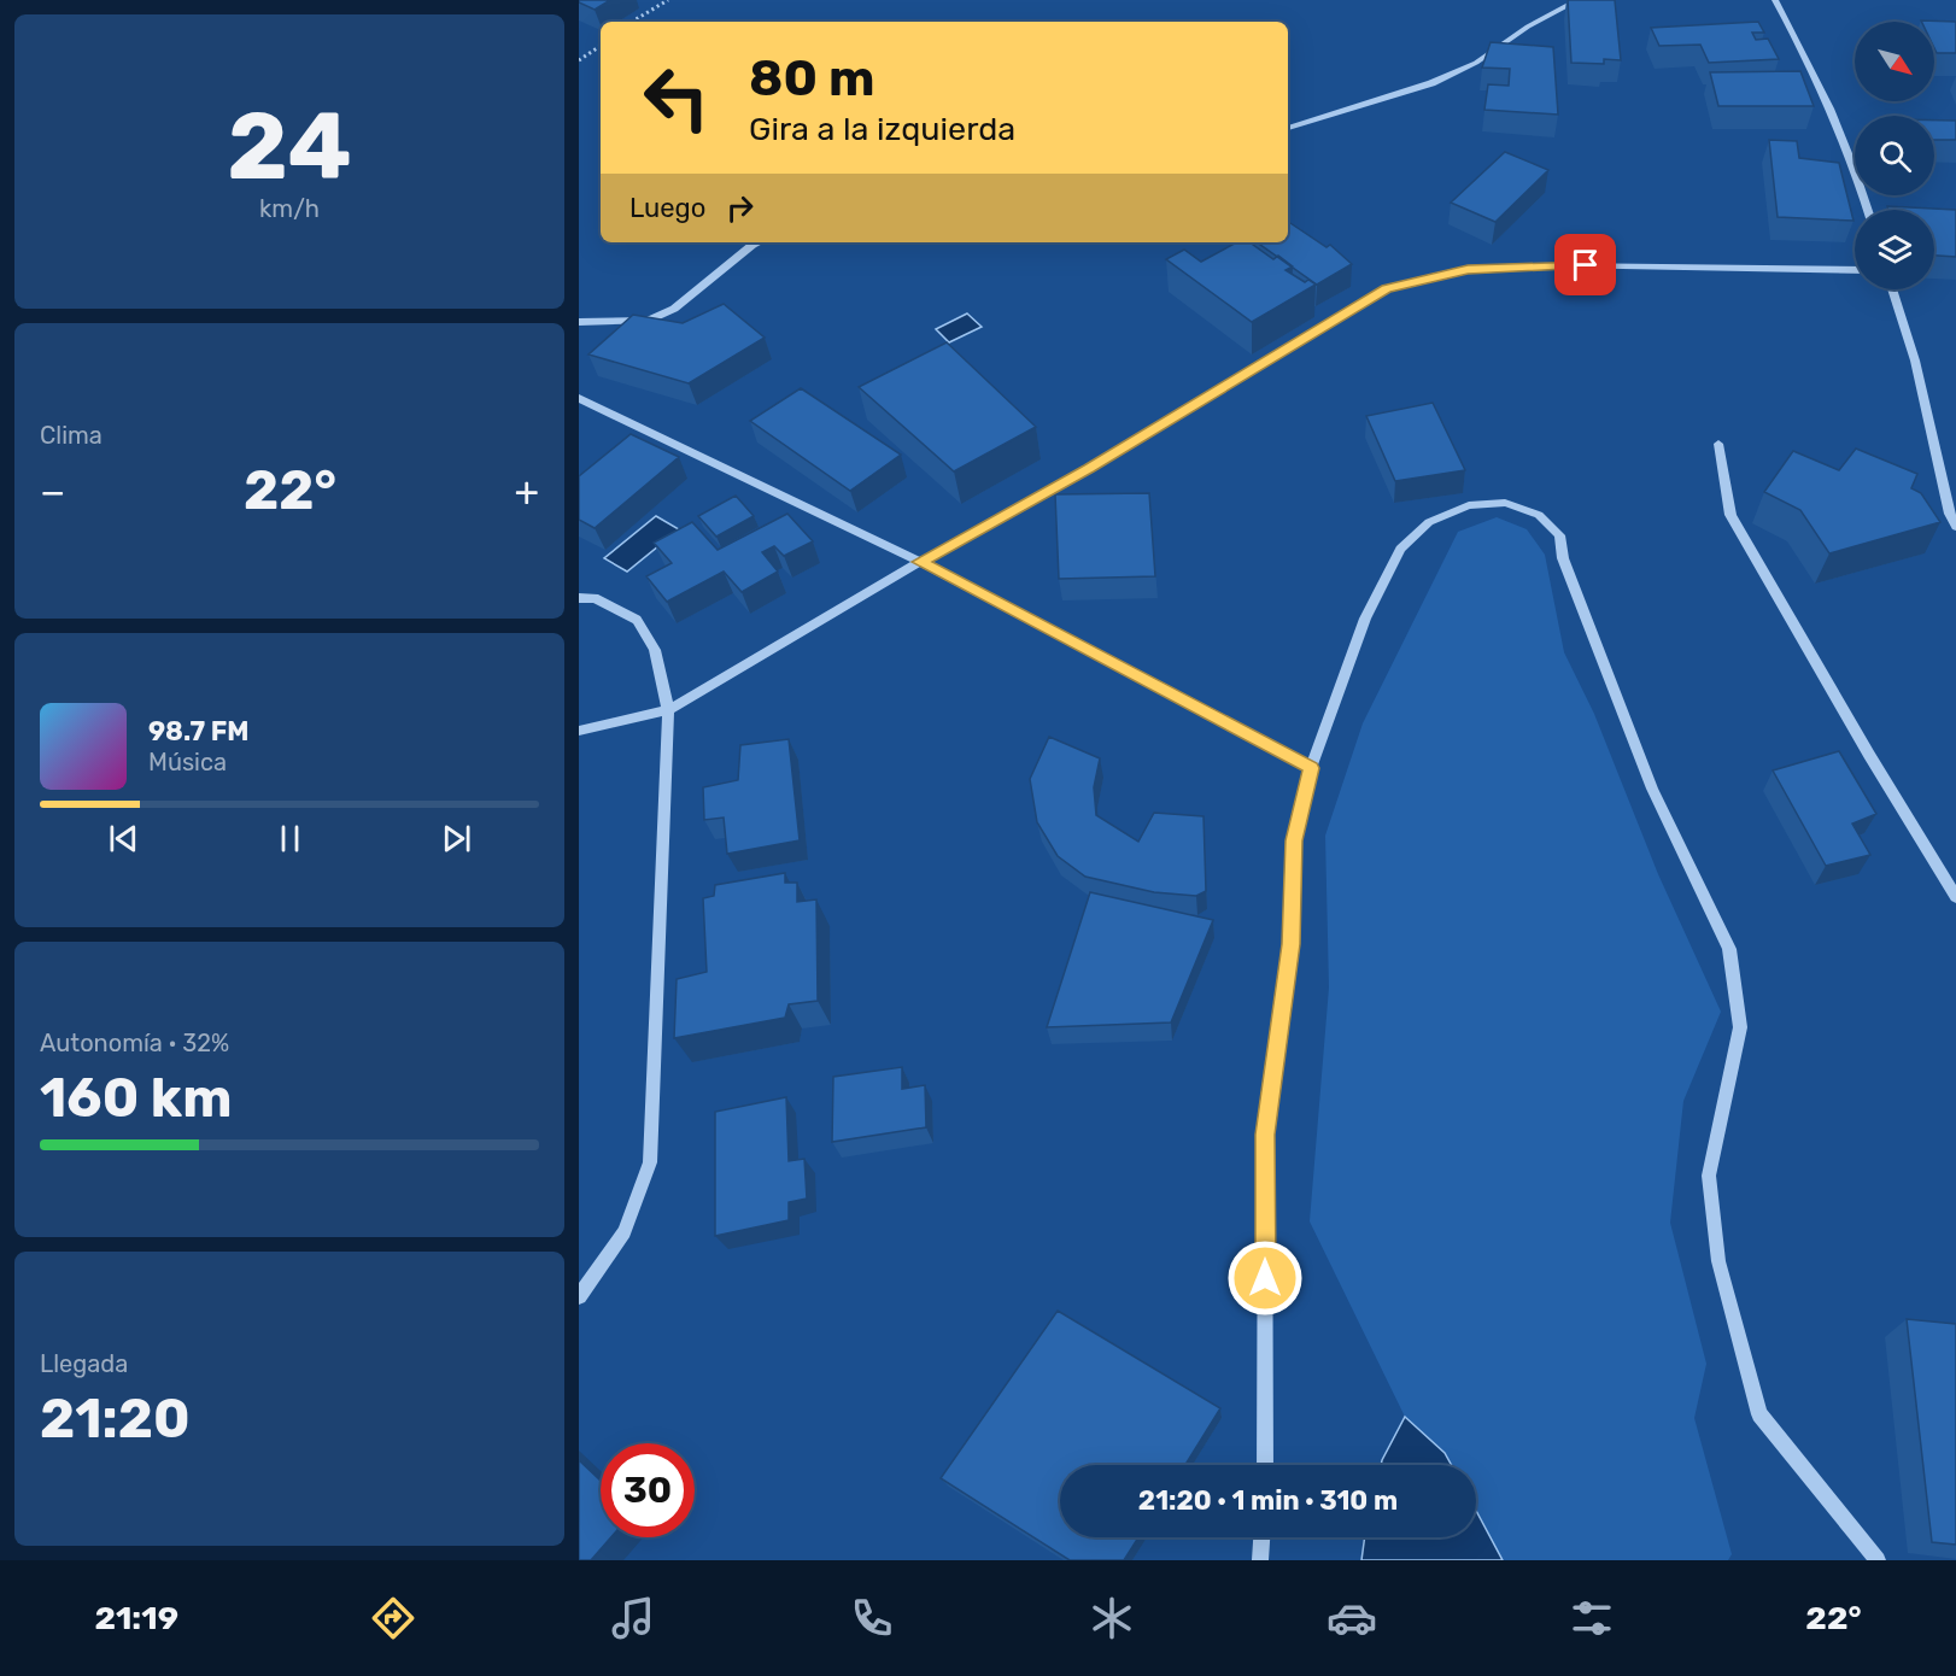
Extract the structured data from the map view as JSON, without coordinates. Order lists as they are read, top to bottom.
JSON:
{
  "north": "bottom right",
  "page": {
    "tile": [
      ["24", "km/h"],
      "Clima",
      ["Autonomía · 32%", "160 km"],
      ["Llegada", "21:20"]
    ],
    "turn": ["80 m", "Gira a la izquierda"],
    "then": "Luego",
    "heat": ["−", "22°", "+"],
    "song": ["98.7 FM", "Música"],
    "limit": "30",
    "trip": "21:20 · 1 min · 310 m",
    "tabs": ["21:19", "22°"]
  }
}
